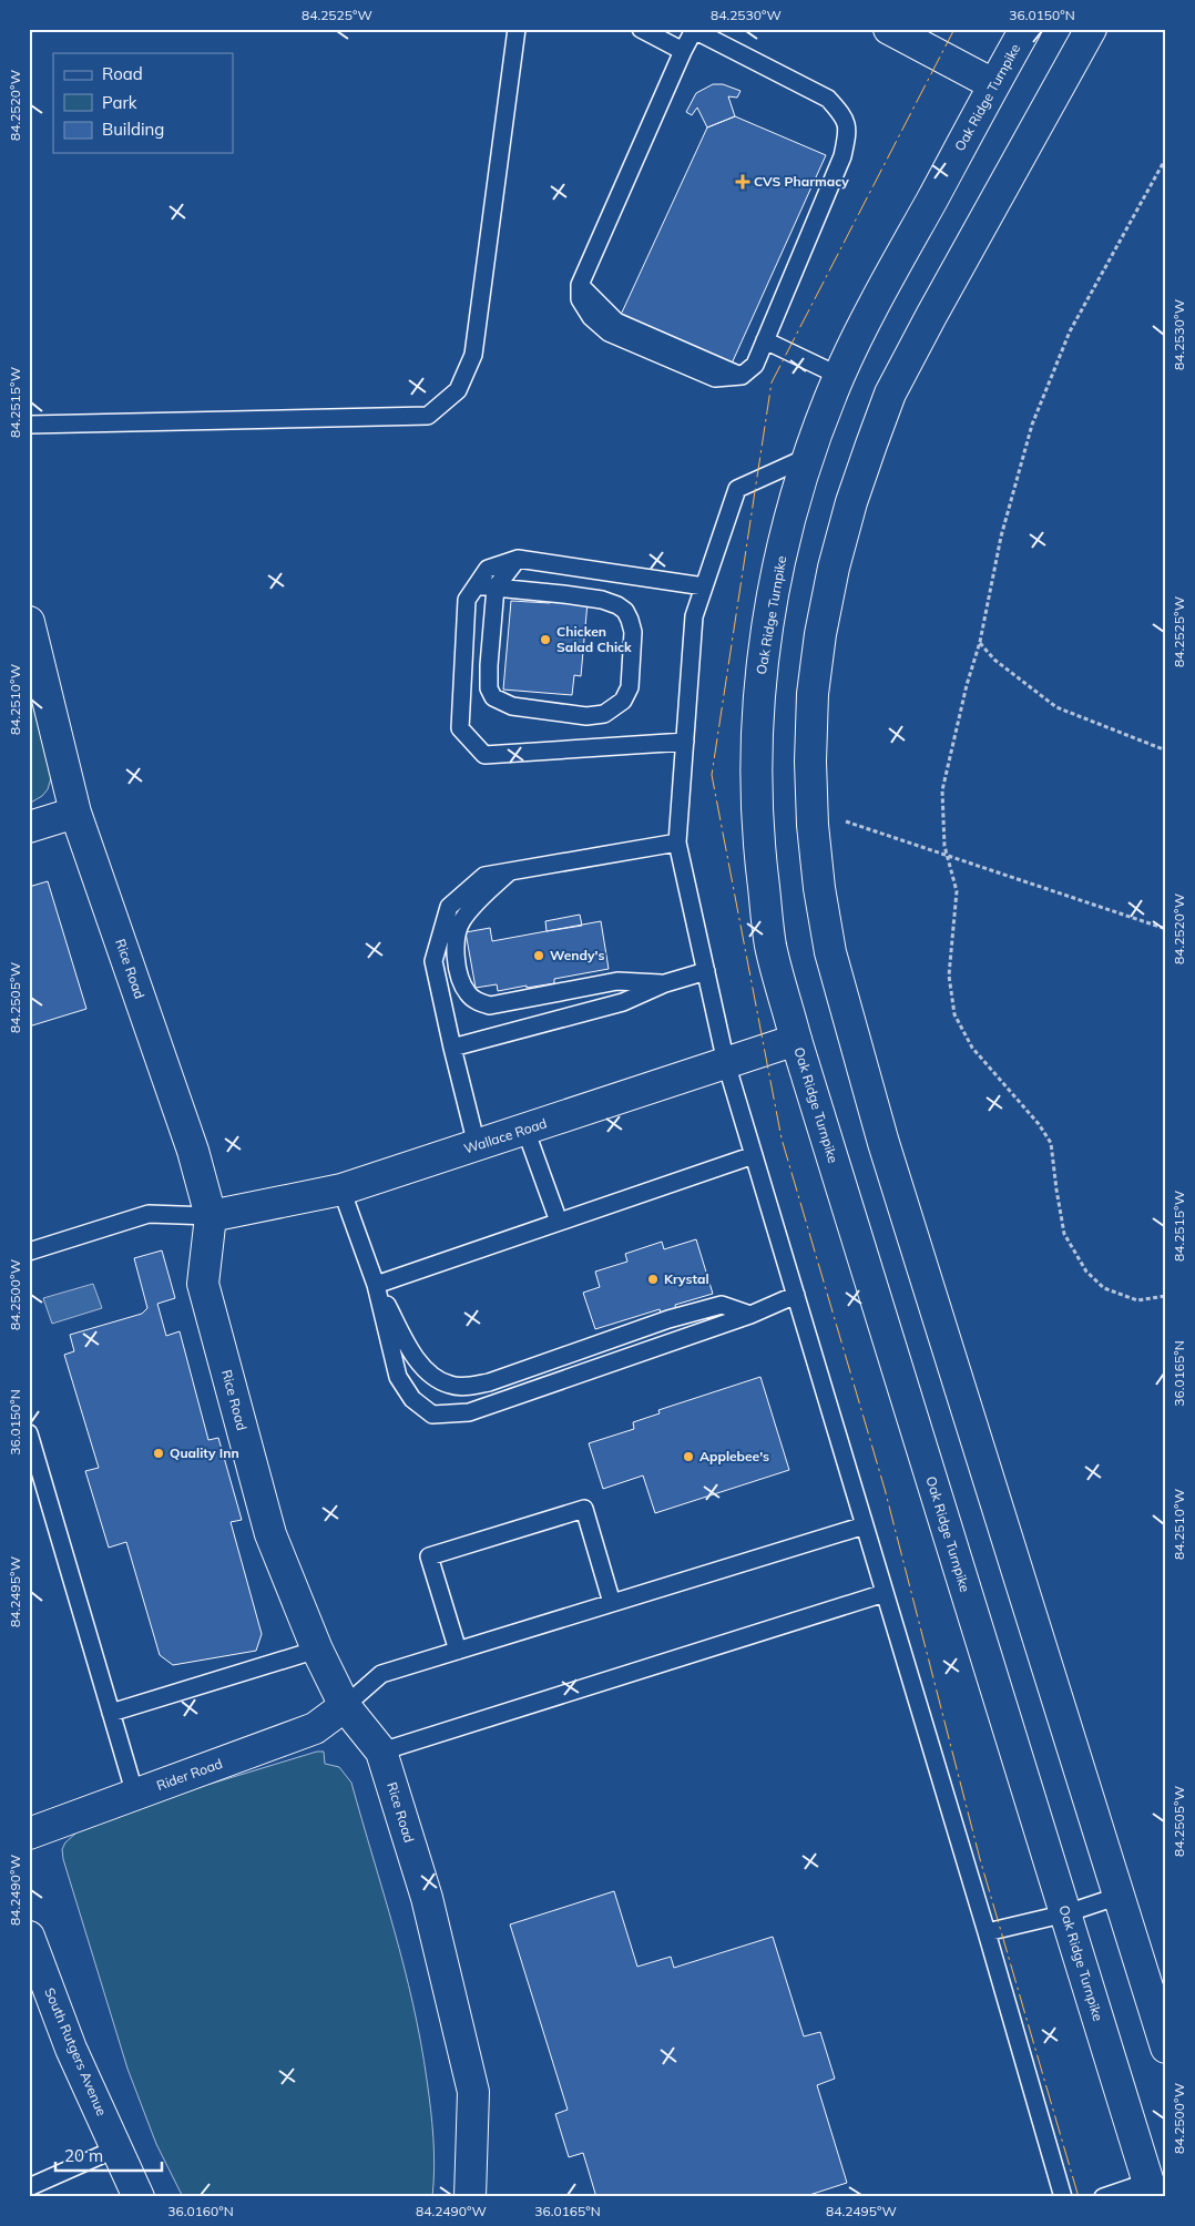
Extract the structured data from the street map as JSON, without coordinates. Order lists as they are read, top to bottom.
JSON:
{
  "streets": {
    "main road": [
      "Oak Ridge Turnpike",
      "Rice Road",
      "Wallace Road",
      "Rider Road",
      "South Rutgers Avenue"
    ]
  },
  "crossings": [
    ["Oak Ridge Turnpike", "Wallace Road"],
    ["Rice Road", "Wallace Road"],
    ["Rice Road", "Rider Road"]
  ],
  "places": {
    "health": ["CVS Pharmacy"],
    "other": [
      "Chicken Salad Chick",
      "Wendy's",
      "Krystal",
      "Quality Inn",
      "Applebee's"
    ]
  },
  "legend": ["Road", "Park", "Building"],
  "scale_bar": "20 m",
  "coordinates": [
    "84.2525°W",
    "84.2530°W",
    "36.0150°N",
    "84.2520°W",
    "84.2515°W",
    "84.2510°W",
    "84.2505°W",
    "84.2500°W",
    "36.0165°N",
    "84.2495°W",
    "84.2490°W",
    "36.0160°N"
  ]
}
